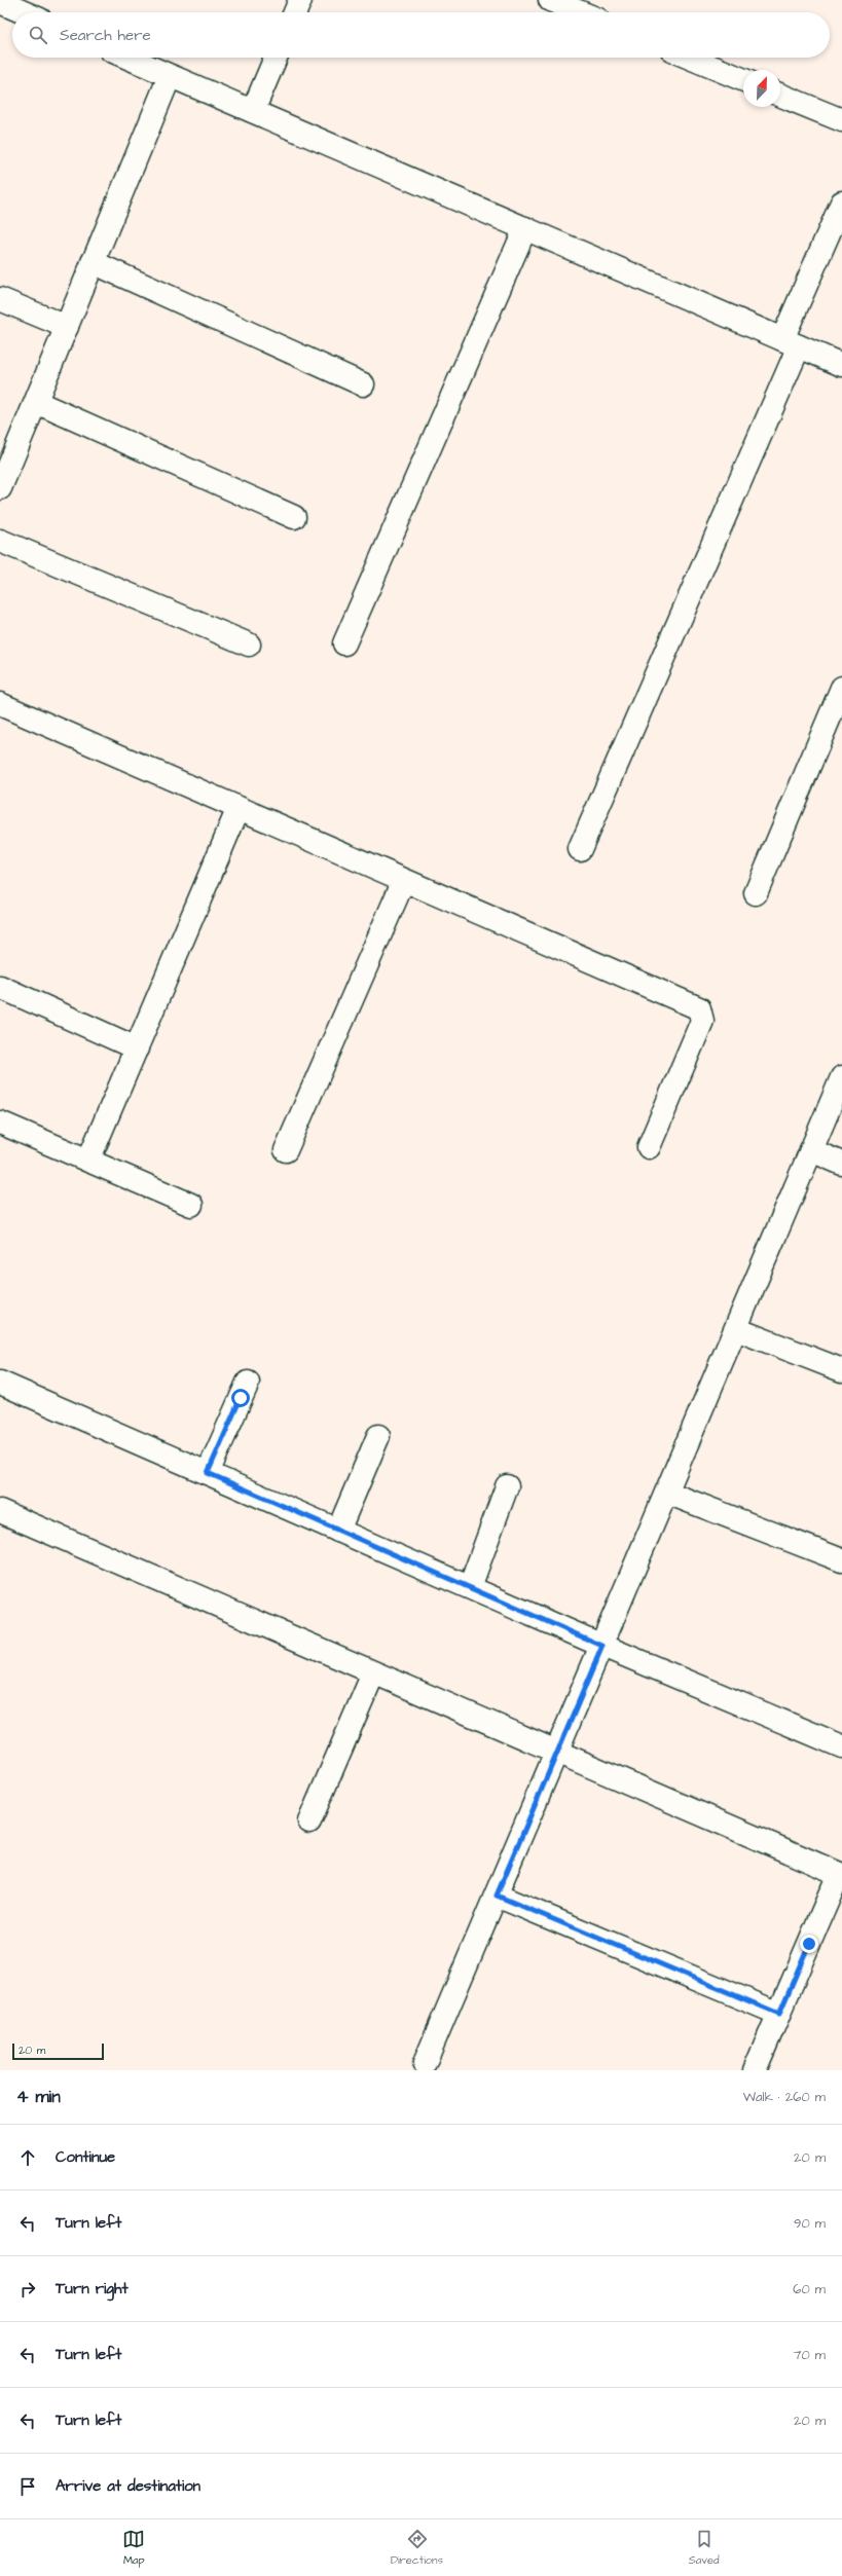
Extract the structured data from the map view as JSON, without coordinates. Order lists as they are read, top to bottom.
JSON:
{
  "scale_bar": "20 m",
  "north": "top right",
  "page": {
    "search": "Search here",
    "scale": "20 m",
    "heading": ["4 min", "Walk · 260 m"],
    "list": [
      ["Continue", "20 m"],
      ["Turn left", "90 m"],
      ["Turn right", "60 m"],
      ["Turn left", "70 m"],
      ["Turn left", "20 m"],
      "Arrive at destination"
    ],
    "nav": ["Map", "Directions", "Saved"]
  }
}
